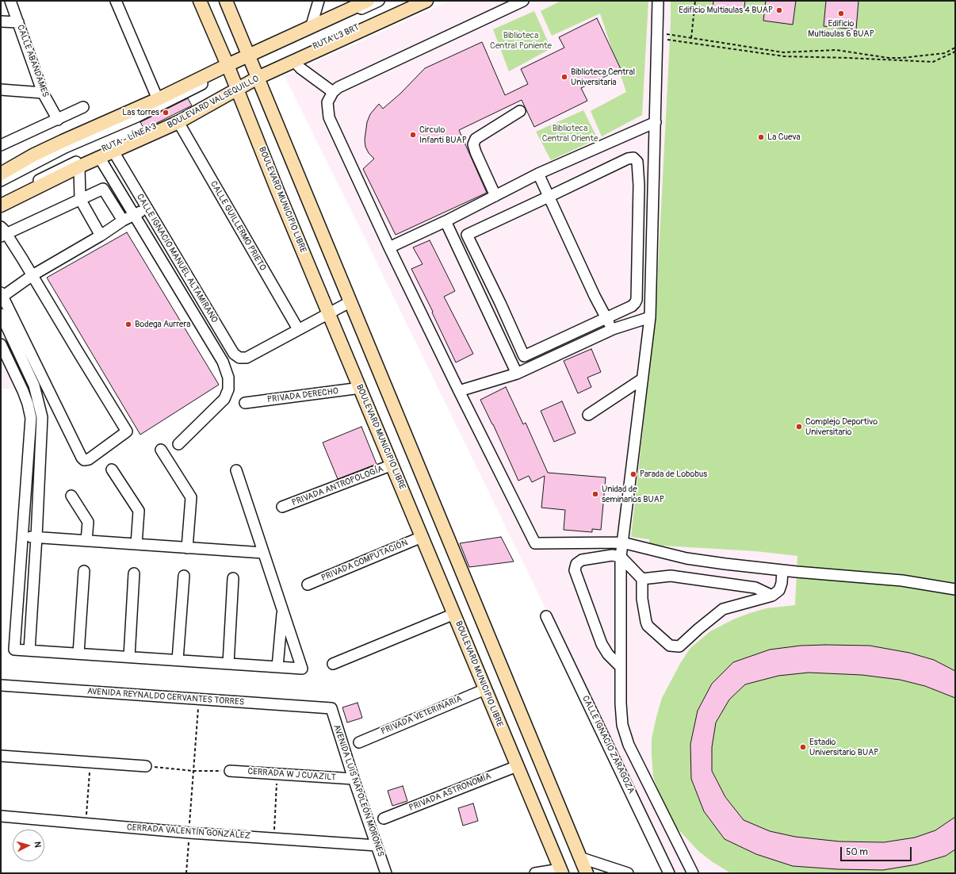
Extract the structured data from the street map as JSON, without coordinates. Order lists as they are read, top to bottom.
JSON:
{
  "streets": {
    "main road": ["BOULEVARD VALSEQUILLO", "BOULEVARD MUNICIPIO LIBRE"],
    "street": [
      "RUTA L3 BRT",
      "CALLE ABANDAMES",
      "RUTA - LÍNEA 3",
      "CALLE GUILLERMO PRIETO",
      "CALLE IGNACIO MANUEL ALTAMIRANO",
      "PRIVADA DERECHO",
      "PRIVADA ANTROPOLOGÍA",
      "PRIVADA COMPUTACIÓN",
      "AVENIDA REYNALDO CERVANTES TORRES",
      "PRIVADA VETERINARIA",
      "CALLE IGNACIO ZARAGOZA",
      "CERRADA W J CUAZILT",
      "AVENIDA LUIS NAPOLEÓN MORONES",
      "PRIVADA ASTRONOMÍA",
      "CERRADA VALENTÍN GONZÁLEZ"
    ]
  },
  "crossings": [
    ["RUTA L3 BRT", "BOULEVARD VALSEQUILLO"],
    ["BOULEVARD VALSEQUILLO", "RUTA - LÍNEA 3"],
    ["BOULEVARD VALSEQUILLO", "BOULEVARD MUNICIPIO LIBRE"],
    ["BOULEVARD VALSEQUILLO", "CALLE GUILLERMO PRIETO"],
    ["BOULEVARD VALSEQUILLO", "CALLE IGNACIO MANUEL ALTAMIRANO"],
    ["RUTA - LÍNEA 3", "BOULEVARD MUNICIPIO LIBRE"],
    ["BOULEVARD MUNICIPIO LIBRE", "PRIVADA DERECHO"],
    ["BOULEVARD MUNICIPIO LIBRE", "PRIVADA ANTROPOLOGÍA"],
    ["BOULEVARD MUNICIPIO LIBRE", "PRIVADA COMPUTACIÓN"],
    ["BOULEVARD MUNICIPIO LIBRE", "PRIVADA VETERINARIA"],
    ["BOULEVARD MUNICIPIO LIBRE", "PRIVADA ASTRONOMÍA"],
    ["CALLE GUILLERMO PRIETO", "CALLE IGNACIO MANUEL ALTAMIRANO"],
    ["AVENIDA REYNALDO CERVANTES TORRES", "AVENIDA LUIS NAPOLEÓN MORONES"],
    ["CERRADA W J CUAZILT", "AVENIDA LUIS NAPOLEÓN MORONES"],
    ["AVENIDA LUIS NAPOLEÓN MORONES", "CERRADA VALENTÍN GONZÁLEZ"]
  ],
  "parks": ["Biblioteca Central Poniente", "Biblioteca Central Oriente"],
  "places": [
    "Edificio Multiaulas 4 BUAP",
    "Edificio Multiaulas 6 BUAP",
    "Biblioteca Central Universitaria",
    "Las torres",
    "Circulo Infanti BUAP",
    "La Cueva",
    "Bodega Aurrera",
    "Complejo Deportivo Universitario",
    "Parada de Lobobus",
    "Unidad de seminarios BUAP",
    "Estadio Universitario BUAP"
  ],
  "scale_bar": "50 m",
  "north": "right"
}
